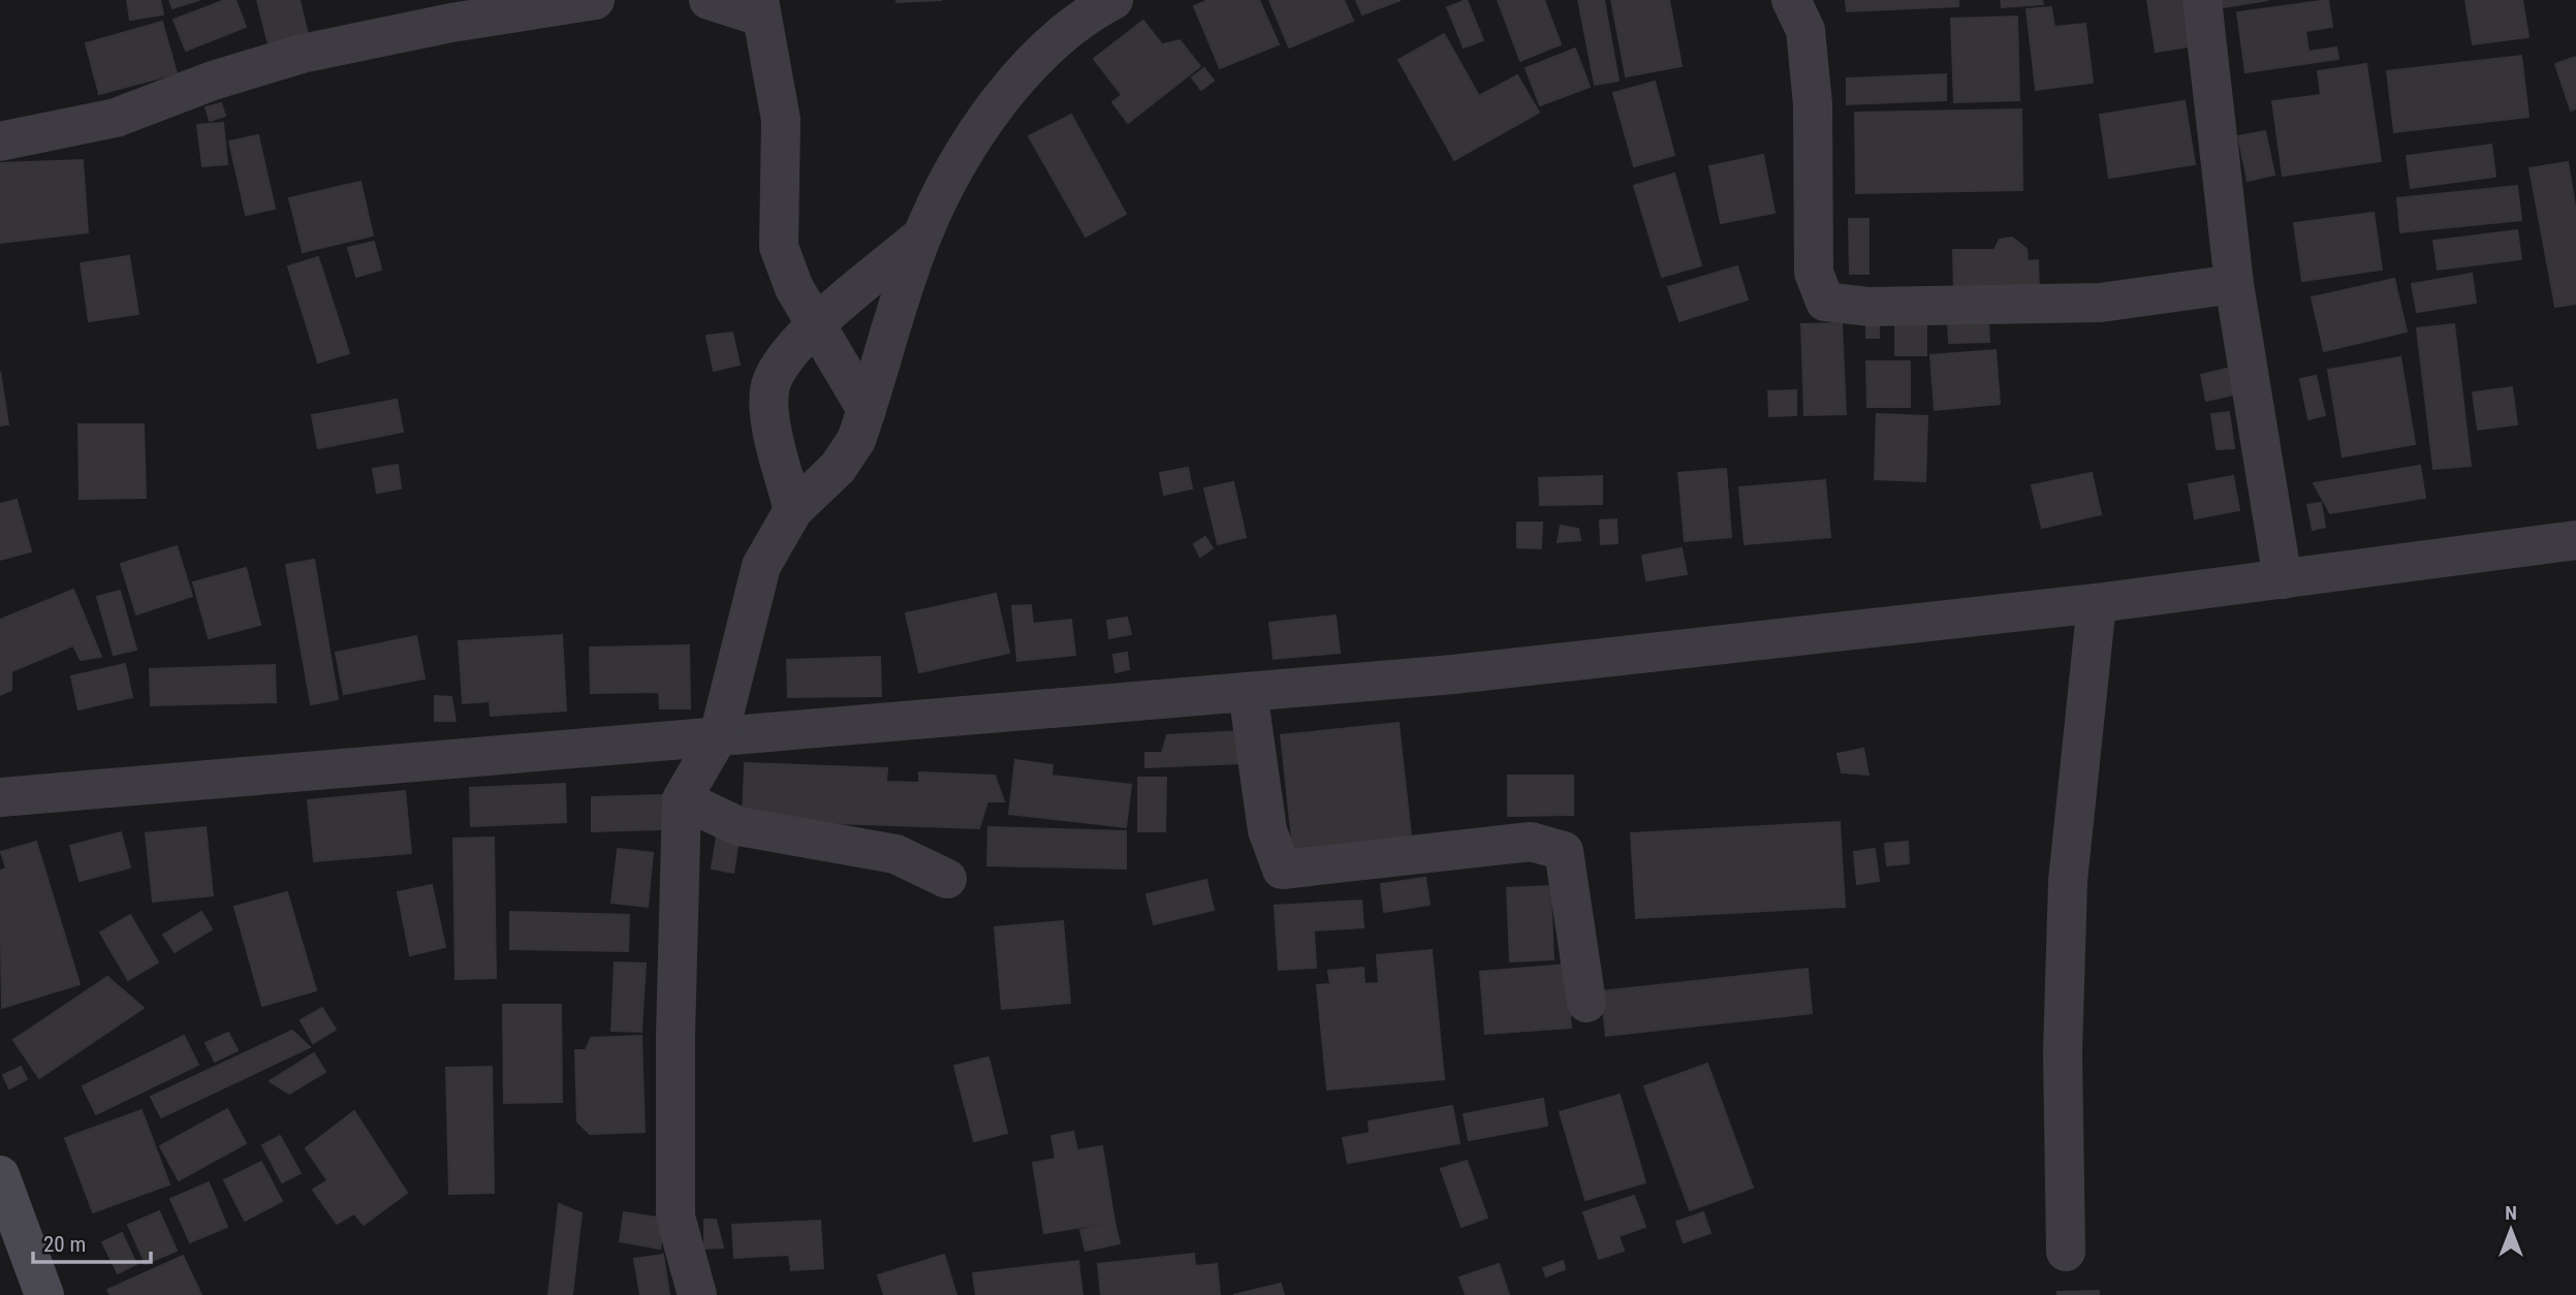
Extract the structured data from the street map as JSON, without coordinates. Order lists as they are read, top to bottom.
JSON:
{
  "scale_bar": "20 m",
  "north": "top"
}
